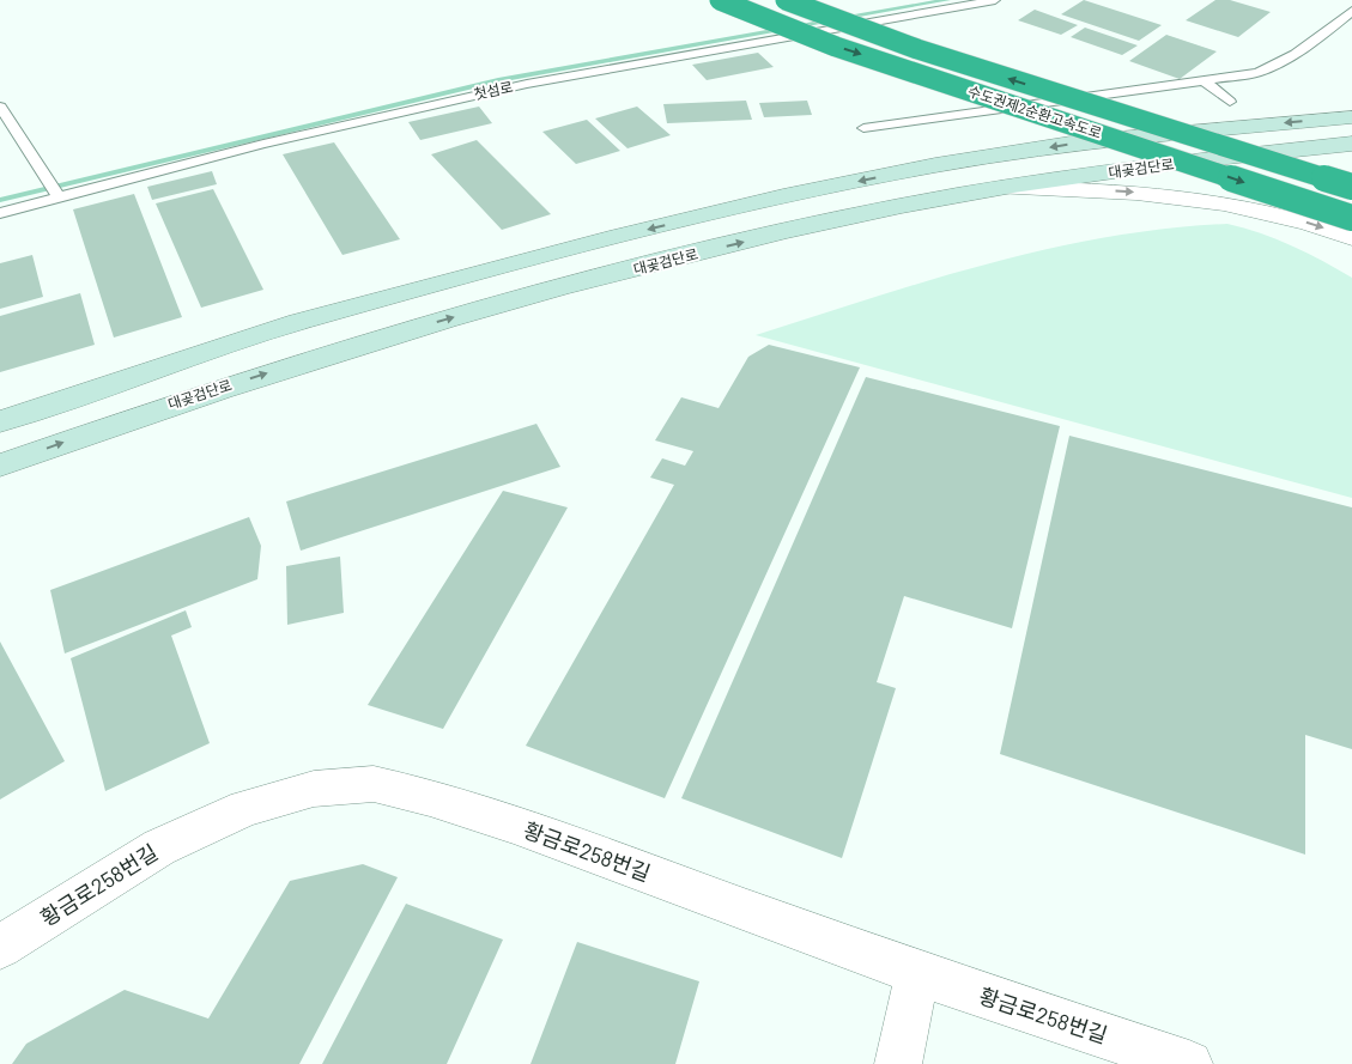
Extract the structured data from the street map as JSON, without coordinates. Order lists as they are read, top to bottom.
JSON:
{
  "streets": {
    "highway": ["수도권제2순환고속도로"],
    "main road": ["대곶검단로"],
    "street": ["황금로258번길"],
    "lane": ["첫섬로"]
  }
}
